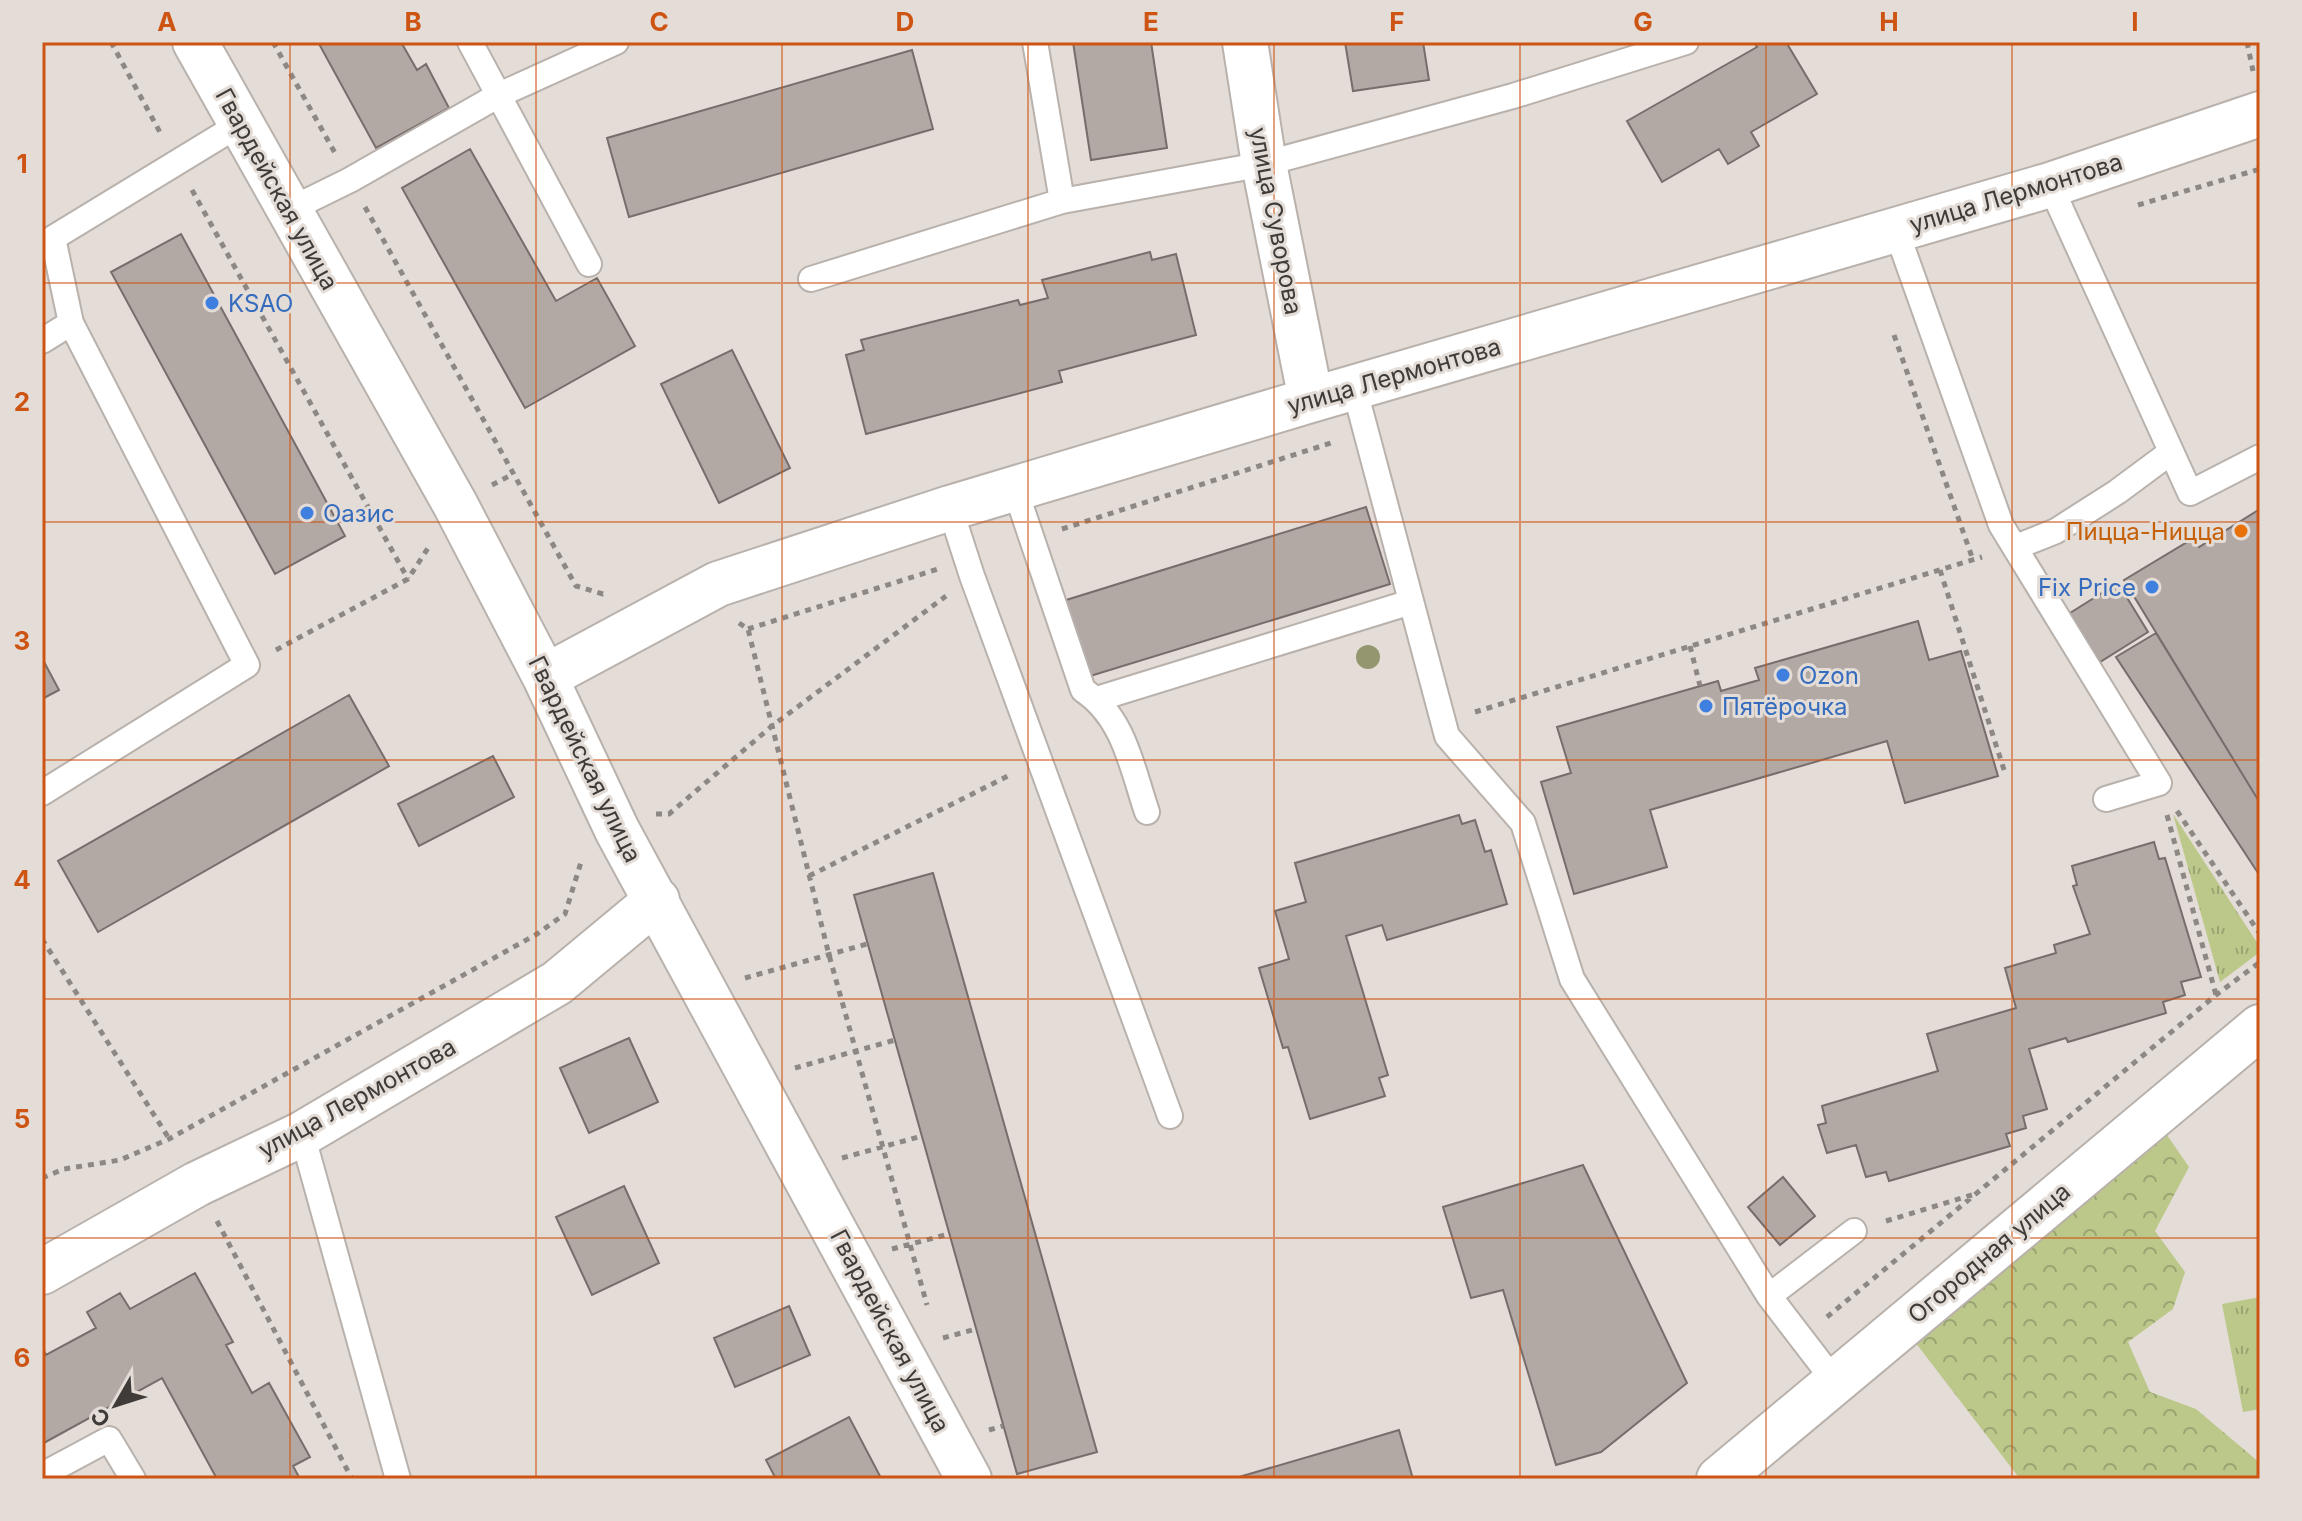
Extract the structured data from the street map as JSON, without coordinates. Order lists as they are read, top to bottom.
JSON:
{
  "streets": {
    "street": [
      "Гвардейская улица",
      "улица Лермонтова",
      "улица Суворова",
      "Огородная улица"
    ]
  },
  "crossings": [
    ["Гвардейская улица", "улица Лермонтова"],
    ["улица Лермонтова", "улица Суворова"]
  ],
  "places": [
    "KSAO",
    "Оазис",
    "Пицца-Ницца",
    "Fix Price",
    "Ozon",
    "Пятёрочка"
  ],
  "north": "bottom left",
  "grid": {
    "columns": [
      "A",
      "B",
      "C",
      "D",
      "E",
      "F",
      "G",
      "H",
      "I"
    ],
    "rows": [
      "1",
      "2",
      "3",
      "4",
      "5",
      "6"
    ]
  }
}
